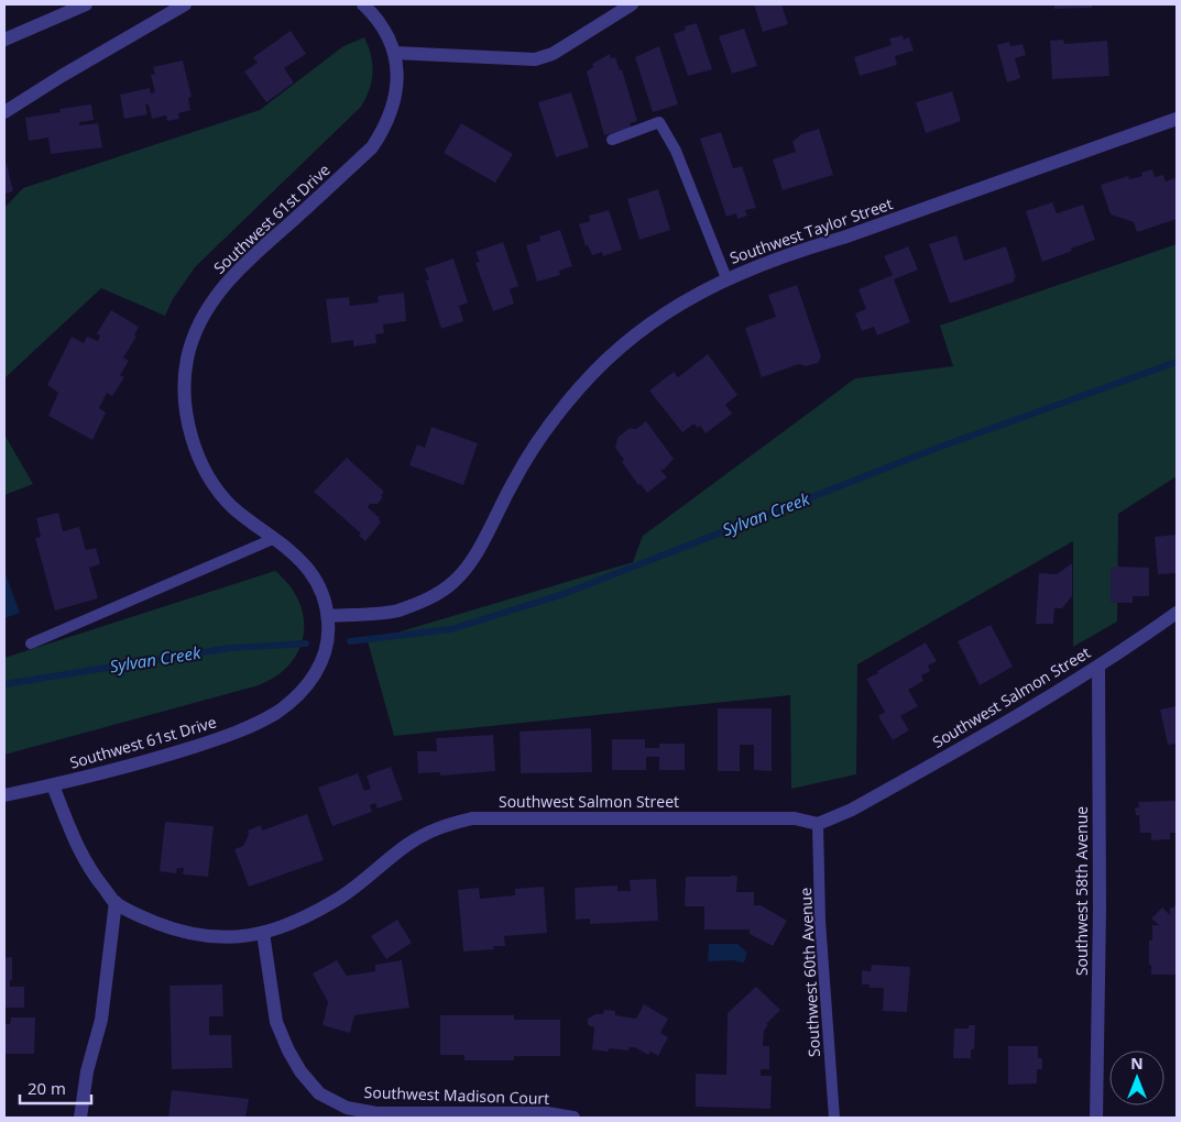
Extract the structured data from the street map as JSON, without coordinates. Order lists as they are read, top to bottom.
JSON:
{
  "streets": {
    "street": [
      "Southwest 61st Drive",
      "Southwest Taylor Street",
      "Southwest Salmon Street",
      "Southwest 58th Avenue",
      "Southwest Madison Court"
    ],
    "lane": ["Southwest 60th Avenue"]
  },
  "crossings": [
    ["Southwest 61st Drive", "Southwest Taylor Street"],
    ["Southwest 61st Drive", "Southwest Salmon Street"],
    ["Southwest Salmon Street", "Southwest 58th Avenue"],
    ["Southwest Salmon Street", "Southwest 60th Avenue"],
    ["Southwest Salmon Street", "Southwest Madison Court"]
  ],
  "water": ["Sylvan Creek"],
  "scale_bar": "20 m",
  "north": "top"
}
